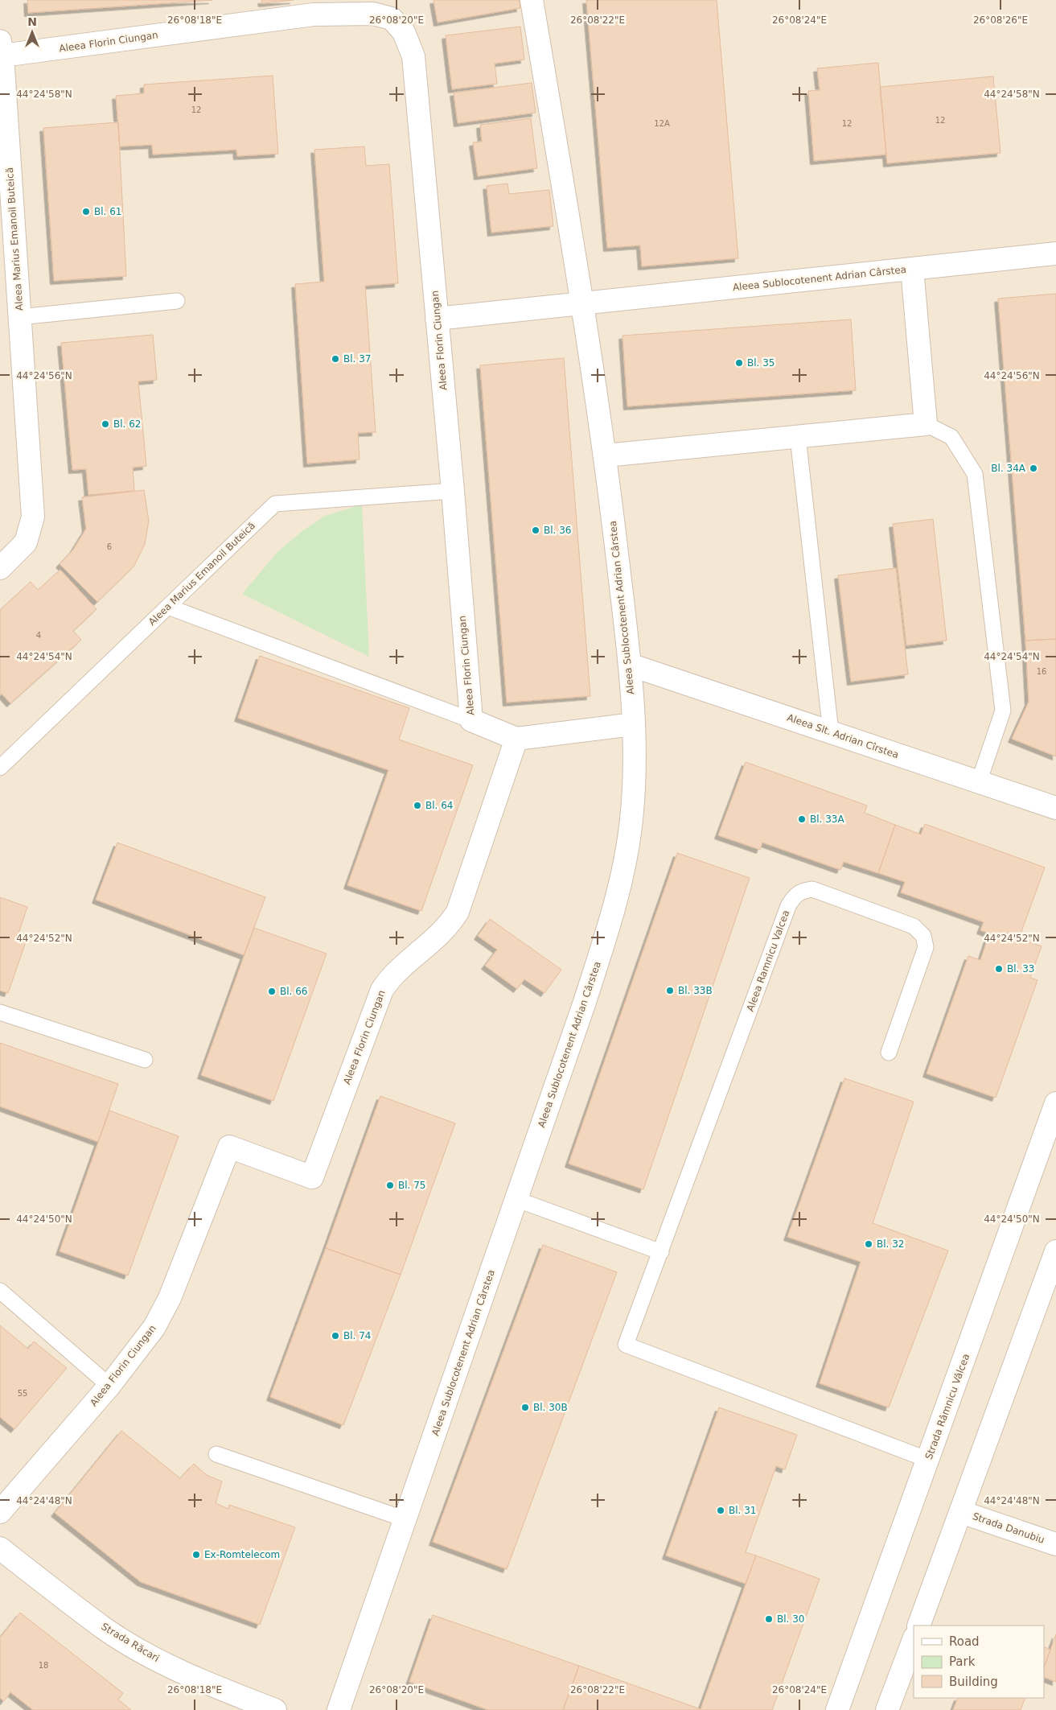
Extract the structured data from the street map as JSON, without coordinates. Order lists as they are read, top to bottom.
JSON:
{
  "streets": {
    "street": [
      "Aleea Florin Ciungan",
      "Aleea Marius Emanoil Buteică",
      "Aleea Sublocotenent Adrian Cârstea",
      "Aleea Slt. Adrian Cîrstea",
      "Strada Râmnicu Vâlcea",
      "Strada Danubiu",
      "Strada Răcari"
    ],
    "lane": ["Aleea Ramnicu Valcea"]
  },
  "crossings": [
    ["Aleea Florin Ciungan", "Aleea Marius Emanoil Buteică"],
    ["Aleea Florin Ciungan", "Aleea Sublocotenent Adrian Cârstea"],
    ["Aleea Sublocotenent Adrian Cârstea", "Aleea Slt. Adrian Cîrstea"],
    ["Aleea Ramnicu Valcea", "Strada Râmnicu Vâlcea"]
  ],
  "places": [
    "Bl. 61",
    "Bl. 37",
    "Bl. 35",
    "Bl. 62",
    "Bl. 34A",
    "Bl. 36",
    "Bl. 64",
    "Bl. 33A",
    "Bl. 33",
    "Bl. 33B",
    "Bl. 66",
    "Bl. 75",
    "Bl. 32",
    "Bl. 74",
    "Bl. 30B",
    "Bl. 31",
    "Ex-Romtelecom",
    "Bl. 30"
  ],
  "house_numbers": [
    "12",
    "12",
    "12A",
    "12",
    "6",
    "4",
    "16",
    "55",
    "18"
  ],
  "legend": ["Road", "Park", "Building"],
  "north": "top",
  "coordinates": [
    "26°08'18\"E",
    "26°08'20\"E",
    "26°08'22\"E",
    "26°08'24\"E",
    "26°08'26\"E",
    "44°24'58\"N",
    "44°24'56\"N",
    "44°24'54\"N",
    "44°24'52\"N",
    "44°24'50\"N",
    "44°24'48\"N"
  ]
}
